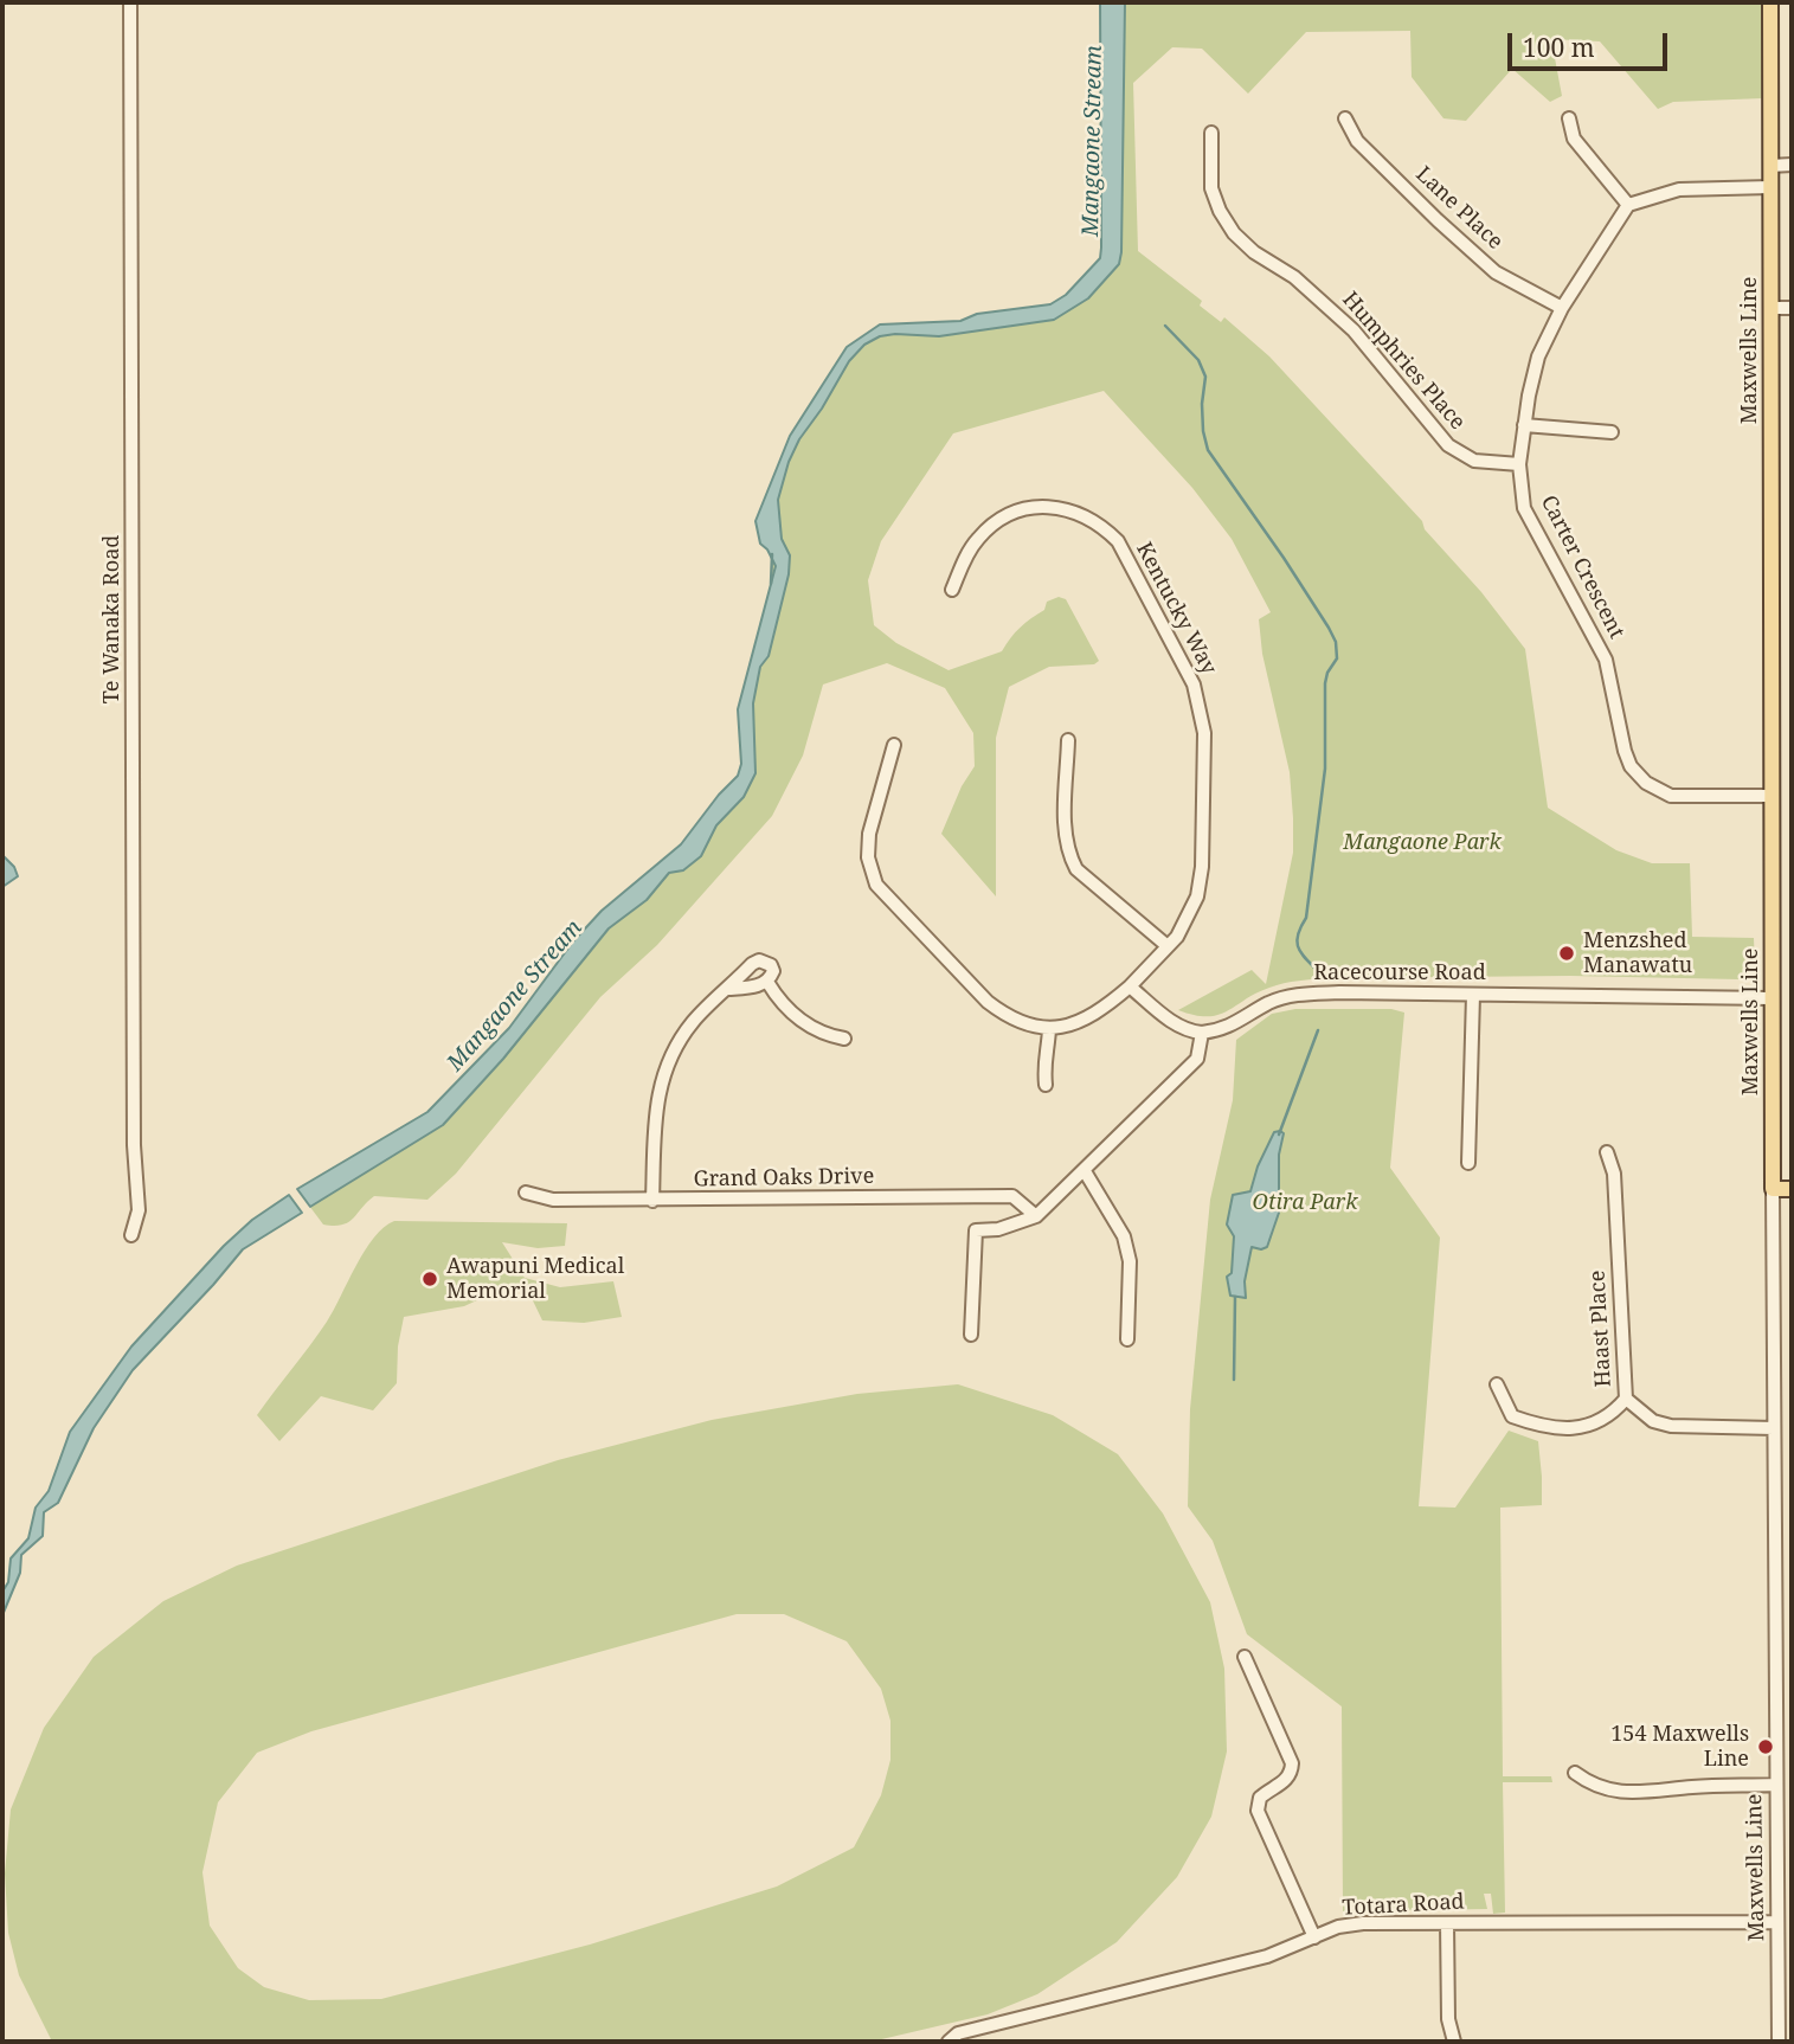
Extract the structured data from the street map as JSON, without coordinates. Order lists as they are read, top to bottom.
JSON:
{
  "streets": {
    "main road": ["Maxwells Line"],
    "street": [
      "Lane Place",
      "Humphries Place",
      "Carter Crescent",
      "Kentucky Way",
      "Te Wanaka Road",
      "Racecourse Road",
      "Grand Oaks Drive",
      "Haast Place",
      "Totara Road"
    ]
  },
  "crossings": [
    ["Lane Place", "Carter Crescent"],
    ["Maxwells Line", "Carter Crescent"],
    ["Maxwells Line", "Racecourse Road"],
    ["Maxwells Line", "Haast Place"],
    ["Maxwells Line", "Totara Road"],
    ["Humphries Place", "Carter Crescent"]
  ],
  "water": ["Mangaone Stream"],
  "parks": ["Mangaone Park", "Otira Park"],
  "places": ["Menzshed Manawatu", "Awapuni Medical Memorial", "154 Maxwells Line"],
  "scale_bar": "100 m"
}
